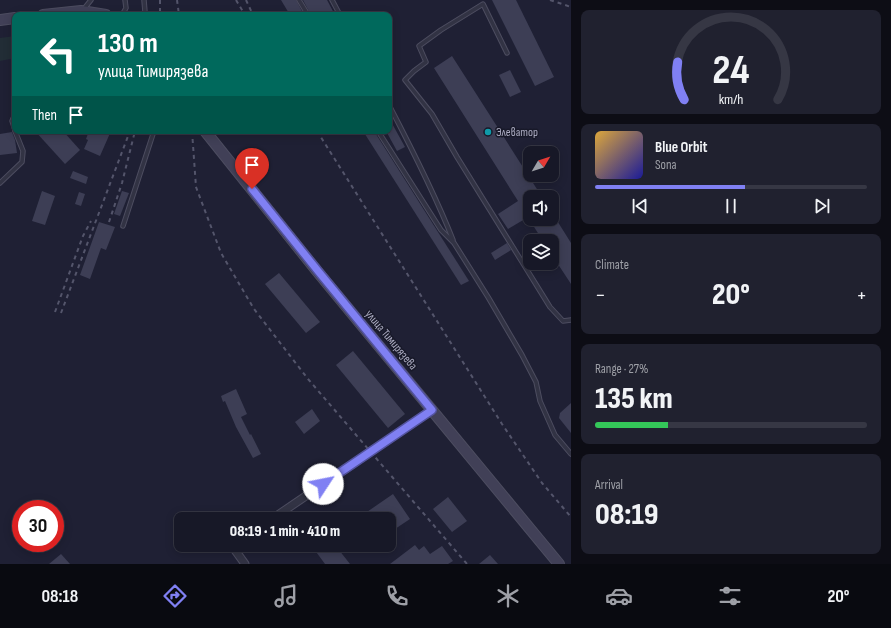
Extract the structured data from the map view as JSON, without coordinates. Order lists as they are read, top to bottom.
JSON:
{
  "streets": {
    "main road": ["улица Тимирязева"]
  },
  "places": ["Элеватор"],
  "north": "top right",
  "page": {
    "turn": ["130 m", "улица Тимирязева"],
    "then": "Then",
    "song": ["Blue Orbit", "Sona"],
    "tile": [
      "Climate",
      ["Range · 27%", "135 km"],
      ["Arrival", "08:19"]
    ],
    "heat": ["−", "20°", "+"],
    "limit": "30",
    "trip": "08:19 · 1 min · 410 m",
    "tabs": ["08:18", "20°"],
    "gauge": ["24", "km/h"]
  }
}
